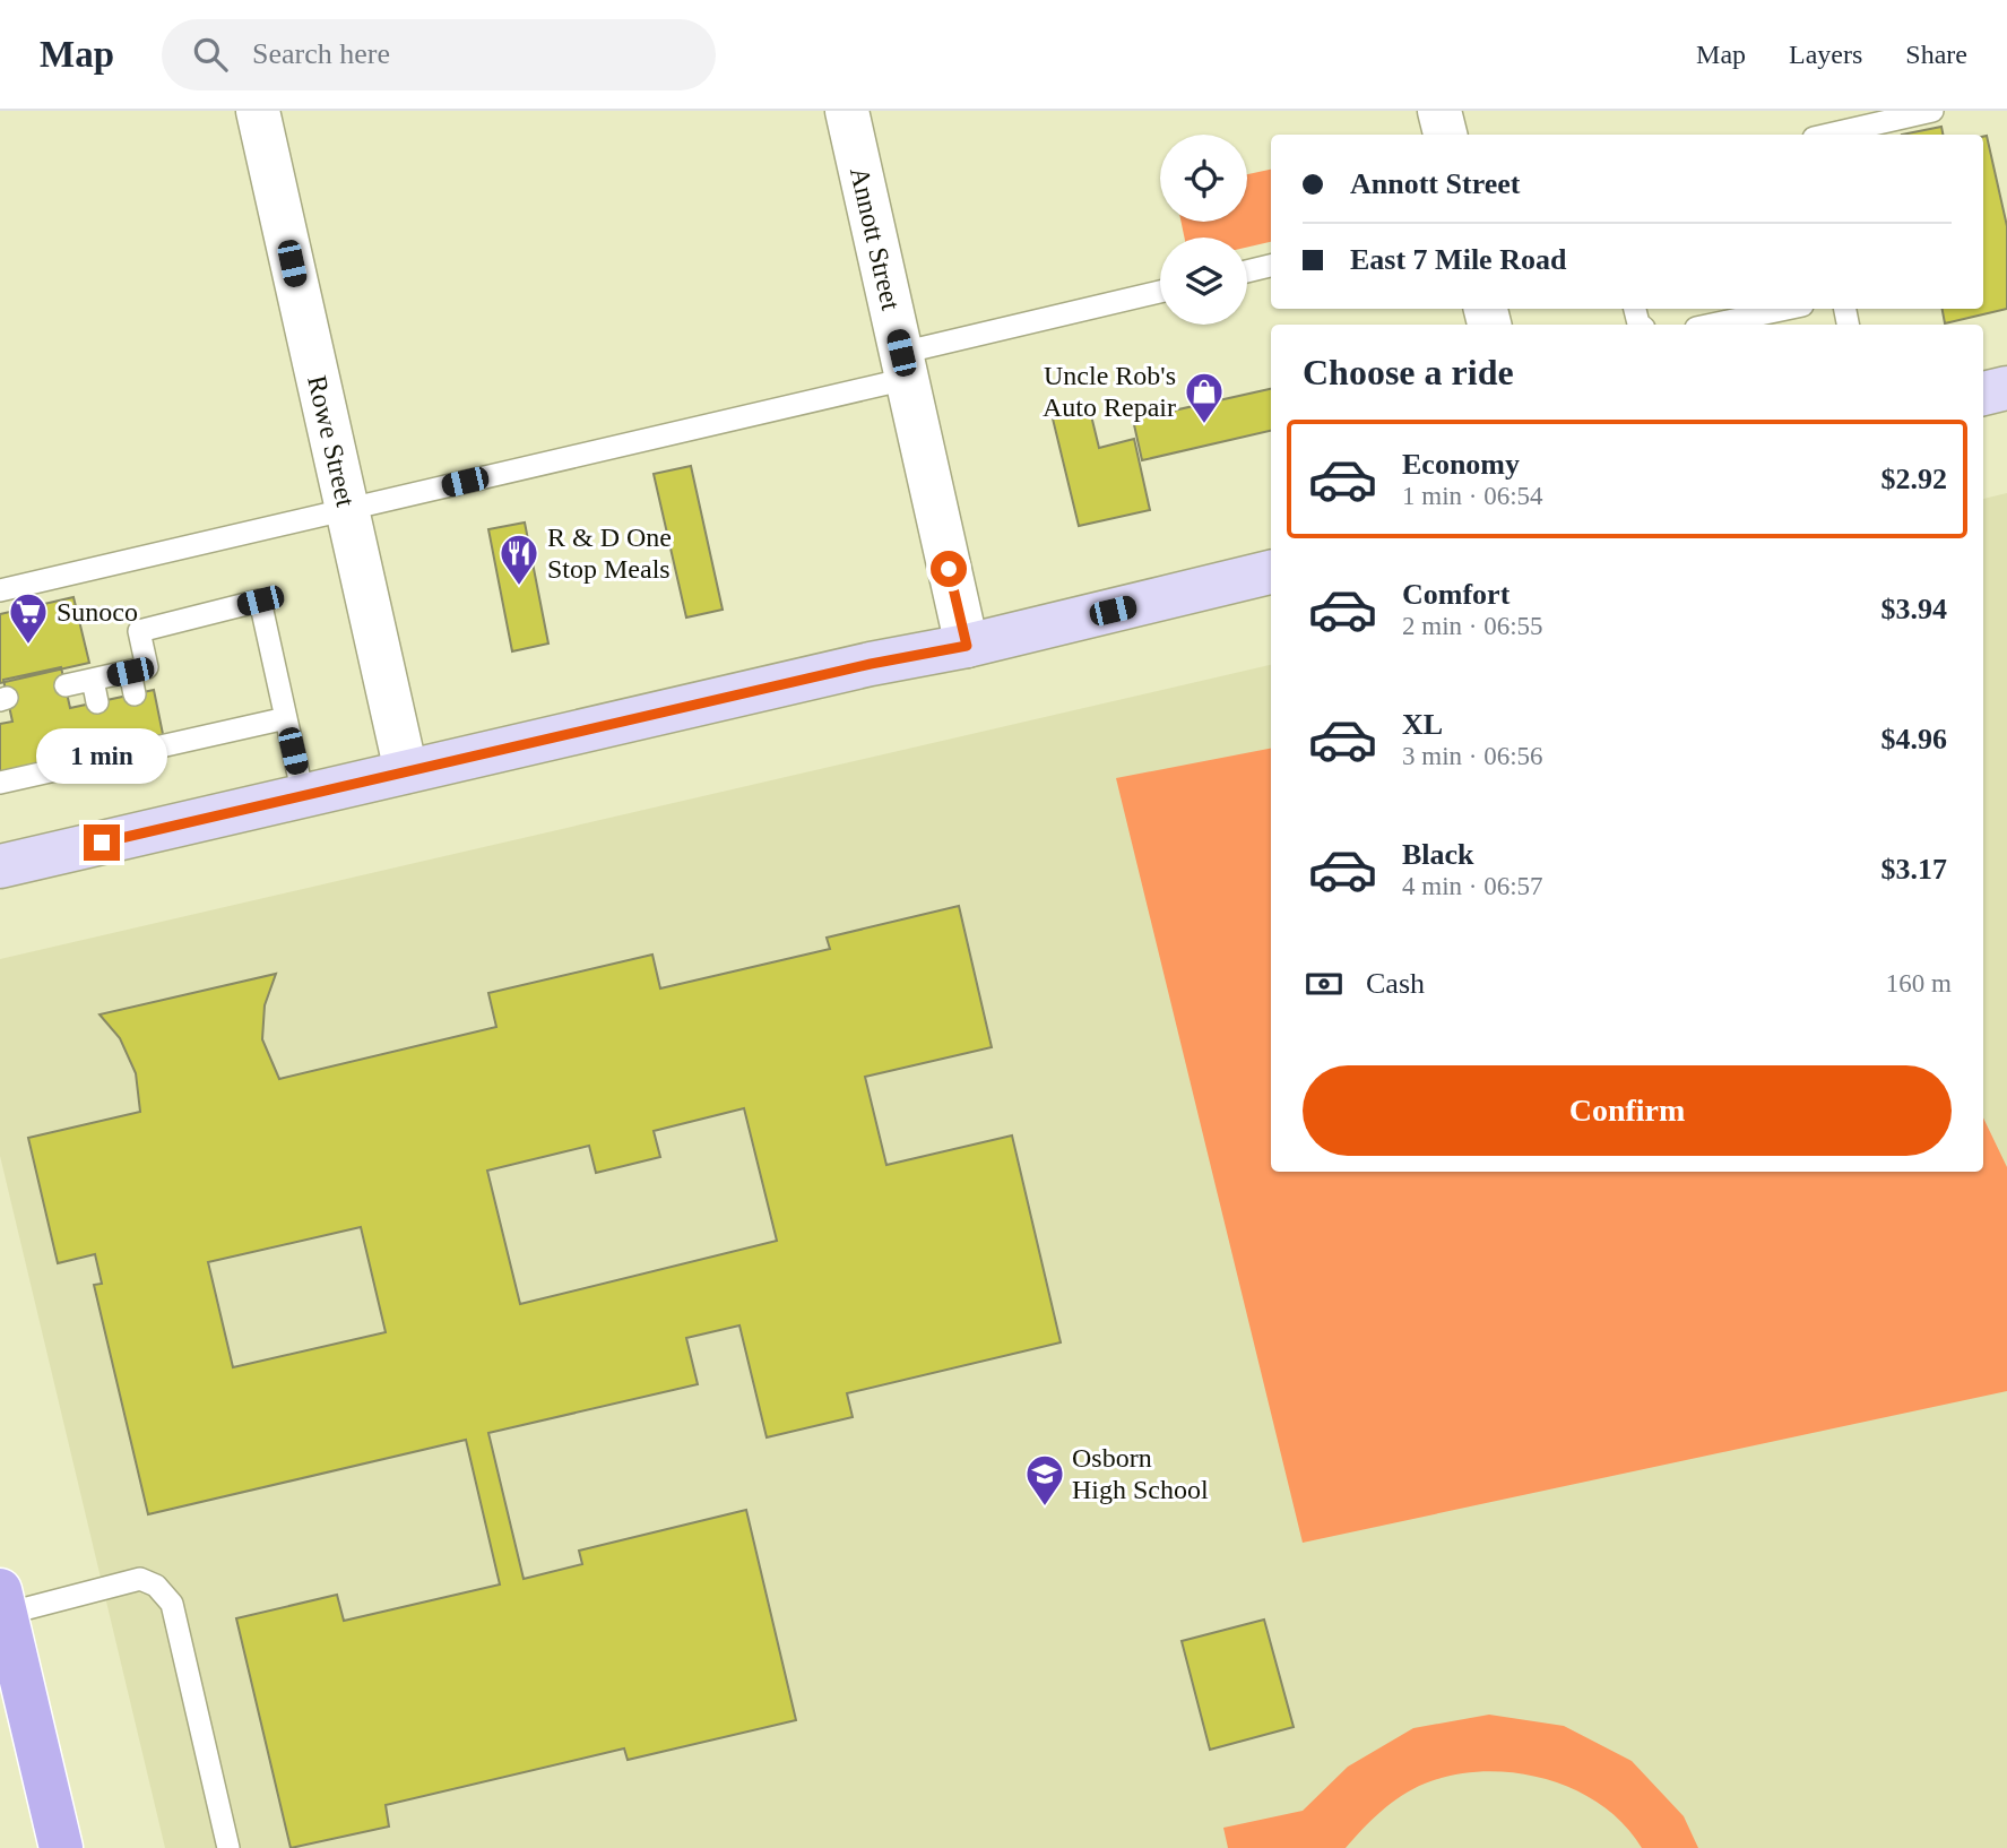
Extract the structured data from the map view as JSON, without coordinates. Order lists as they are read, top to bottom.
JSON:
{
  "streets": {
    "street": ["Annott Street", "Rowe Street"]
  },
  "places": {
    "shop": ["Uncle Rob's Auto Repair"],
    "restaurant": ["R & D One Stop Meals"],
    "supermarket": ["Sunoco"],
    "school or university": ["Osborn High School"]
  },
  "page": {
    "header": "Map",
    "search": "Search here",
    "nav": ["Map", "Layers", "Share"],
    "banner": ["Annott Street", "East 7 Mile Road"],
    "heading": "Choose a ride",
    "list": [
      {
        "name": "Economy",
        "note": "1 min · 06:54",
        "value": "$2.92"
      },
      {
        "name": "Comfort",
        "note": "2 min · 06:55",
        "value": "$3.94"
      },
      {
        "name": "XL",
        "note": "3 min · 06:56",
        "value": "$4.96"
      },
      {
        "name": "Black",
        "note": "4 min · 06:57",
        "value": "$3.17"
      }
    ],
    "bubble": "1 min",
    "pay": ["Cash", "160 m"],
    "buttons": "Confirm"
  }
}
